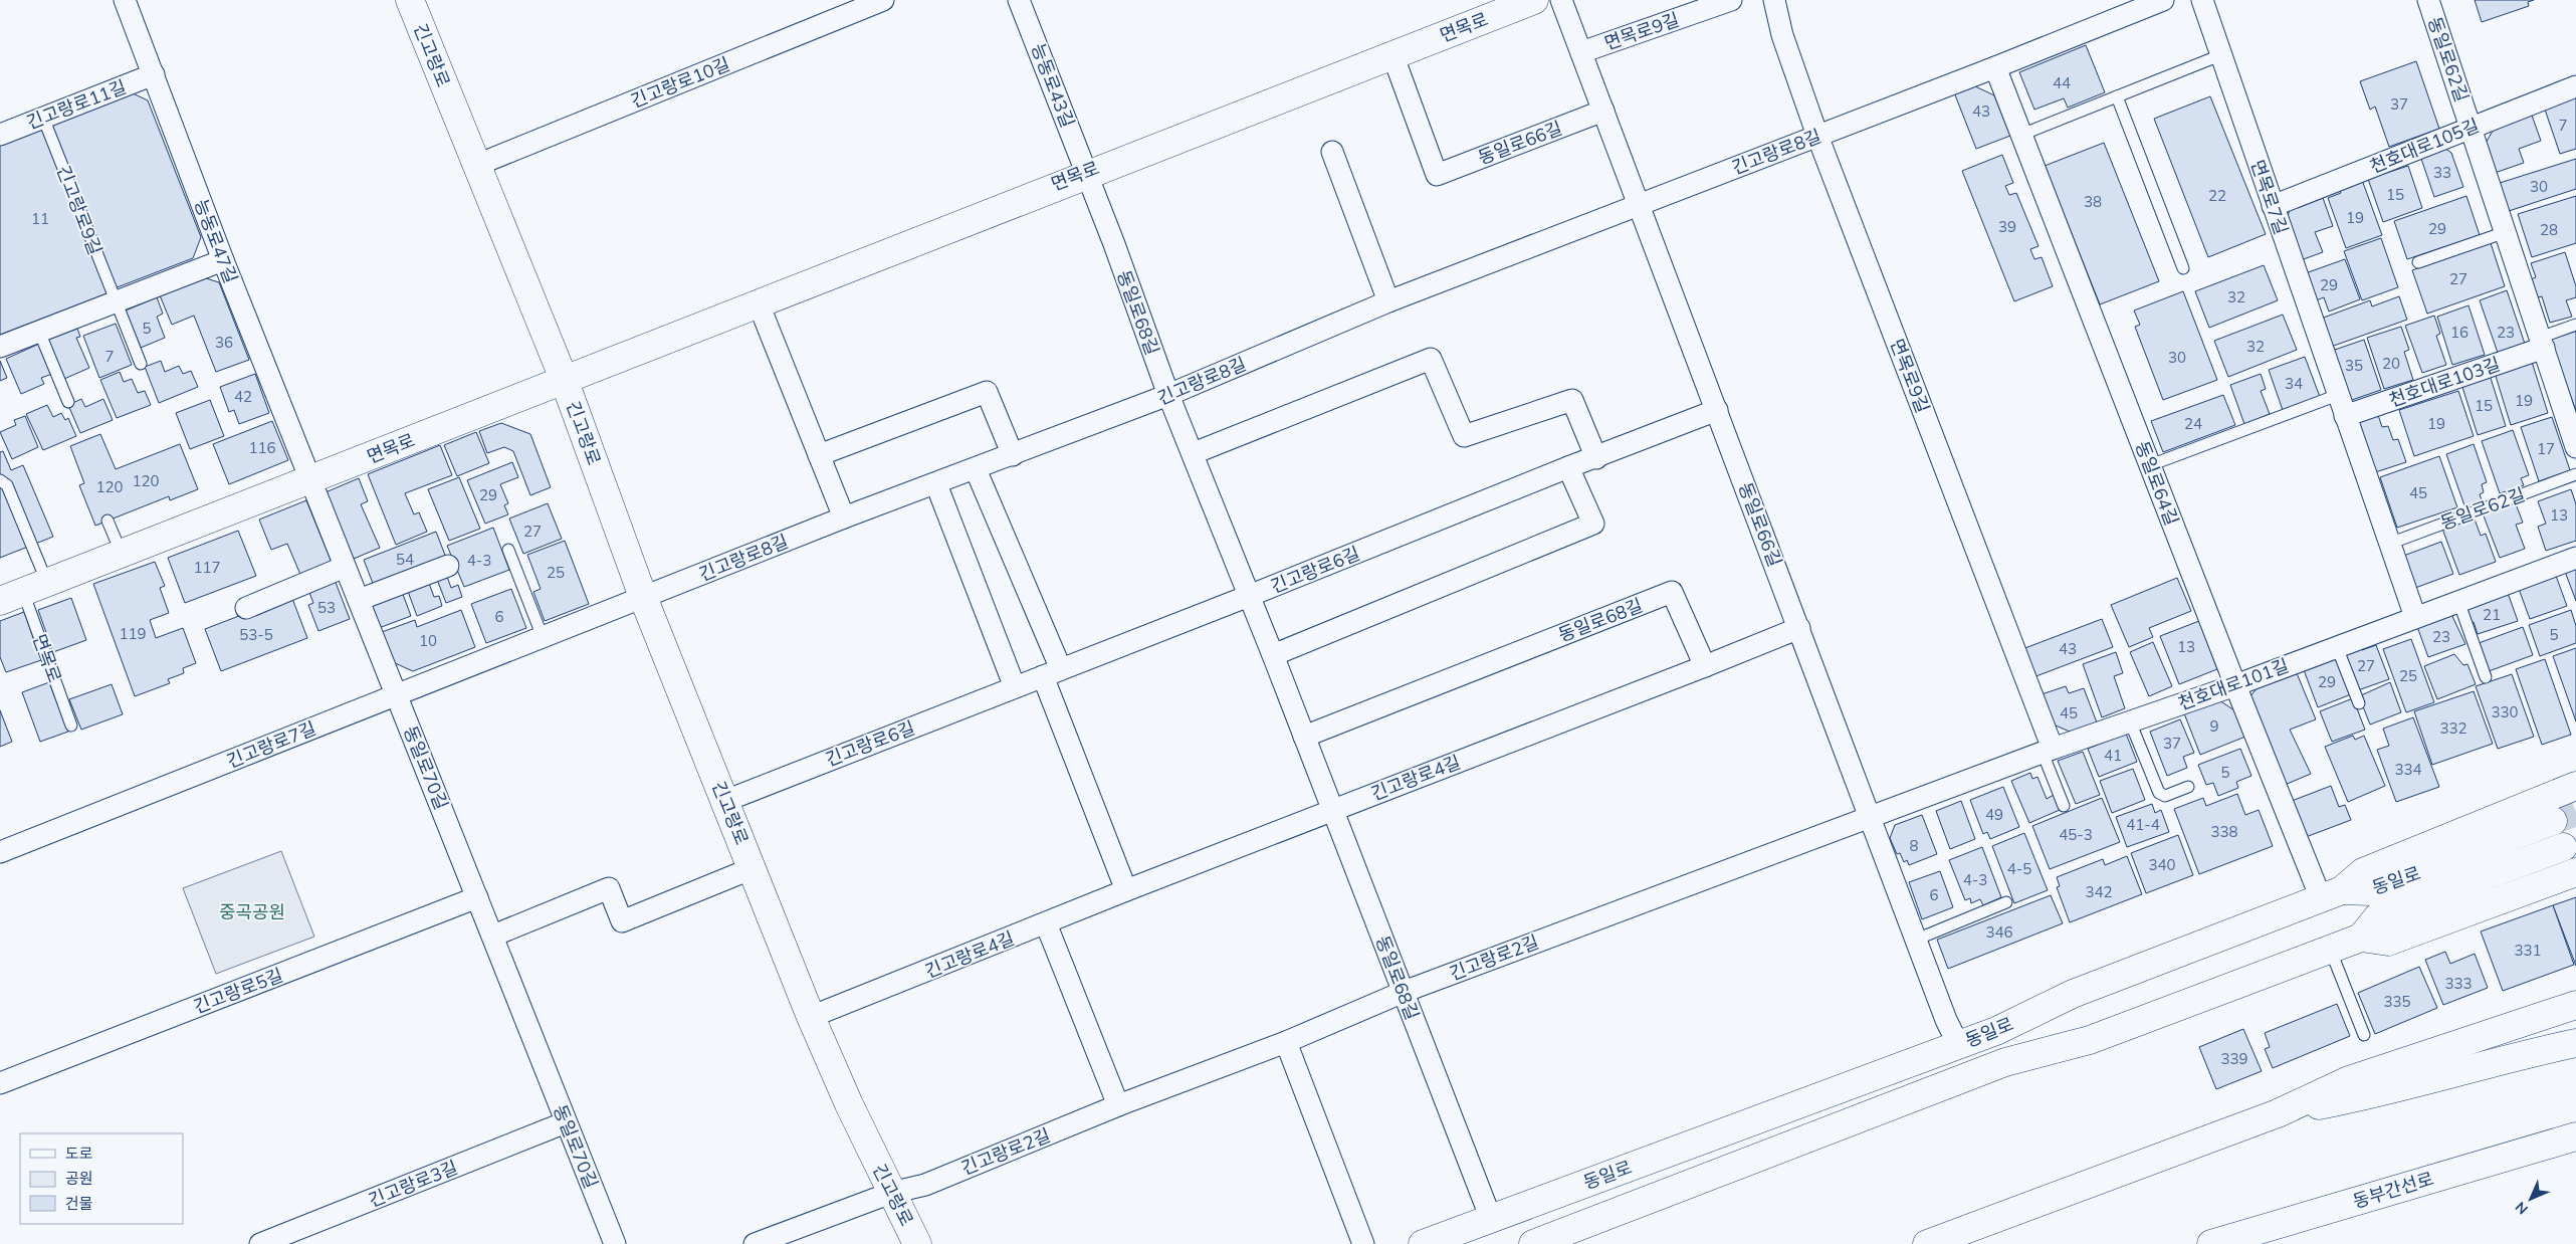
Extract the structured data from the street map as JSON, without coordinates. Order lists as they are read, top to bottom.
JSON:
{
  "streets": {
    "main road": [
      "면목로",
      "긴고랑로",
      "동일로",
      "동부간선로"
    ],
    "street": [
      "면목로9길",
      "동일로62길",
      "긴고랑로10길",
      "능동로43길",
      "긴고랑로11길",
      "동일로66길",
      "천호대로105길",
      "긴고랑로8길",
      "면목로7길",
      "능동로47길",
      "동일로68길",
      "천호대로103길",
      "동일로64길",
      "긴고랑로6길",
      "천호대로101길",
      "긴고랑로7길",
      "동일로70길",
      "긴고랑로4길",
      "긴고랑로2길",
      "긴고랑로5길",
      "긴고랑로3길"
    ],
    "lane": ["긴고랑로9길"]
  },
  "crossings": [
    ["면목로", "긴고랑로"],
    ["면목로", "능동로43길"],
    ["면목로", "동일로66길"],
    ["면목로", "능동로47길"],
    ["면목로", "동일로68길"],
    ["면목로", "동일로70길"],
    ["면목로9길", "동일로66길"],
    ["면목로9길", "긴고랑로8길"],
    ["면목로9길", "천호대로101길"],
    ["긴고랑로", "긴고랑로10길"],
    ["긴고랑로", "긴고랑로8길"],
    ["긴고랑로", "긴고랑로6길"],
    ["긴고랑로", "긴고랑로7길"],
    ["긴고랑로", "동일로70길"],
    ["긴고랑로", "긴고랑로4길"],
    ["긴고랑로", "긴고랑로2길"],
    ["동일로62길", "천호대로105길"],
    ["동일로62길", "면목로7길"],
    ["동일로62길", "천호대로103길"],
    ["능동로43길", "동일로68길"],
    ["긴고랑로11길", "긴고랑로9길"],
    ["긴고랑로11길", "능동로47길"],
    ["동일로66길", "긴고랑로8길"],
    ["동일로66길", "긴고랑로6길"],
    ["동일로66길", "천호대로101길"],
    ["동일로66길", "긴고랑로4길"],
    ["동일로66길", "동일로"],
    ["동일로66길", "긴고랑로2길"],
    ["천호대로105길", "면목로7길"],
    ["긴고랑로8길", "동일로68길"],
    ["긴고랑로8길", "동일로64길"],
    ["긴고랑로8길", "긴고랑로7길"],
    ["면목로7길", "천호대로103길"],
    ["면목로7길", "천호대로101길"],
    ["능동로47길", "동일로70길"],
    ["동일로68길", "긴고랑로6길"],
    ["동일로68길", "긴고랑로4길"],
    ["동일로68길", "동일로"],
    ["동일로68길", "긴고랑로2길"],
    ["동일로64길", "천호대로101길"],
    ["동일로64길", "동일로"],
    ["천호대로101길", "긴고랑로2길"],
    ["긴고랑로7길", "동일로70길"],
    ["동일로70길", "긴고랑로5길"],
    ["동일로70길", "긴고랑로3길"]
  ],
  "parks": ["중곡공원"],
  "house_numbers": [
    "44",
    "37",
    "43",
    "7",
    "33",
    "30",
    "15",
    "22",
    "38",
    "19",
    "11",
    "39",
    "29",
    "28",
    "27",
    "29",
    "32",
    "5",
    "16",
    "23",
    "36",
    "32",
    "7",
    "30",
    "20",
    "35",
    "34",
    "42",
    "19",
    "15",
    "24",
    "19",
    "116",
    "17",
    "120",
    "120",
    "45",
    "29",
    "13",
    "27",
    "54",
    "4-3",
    "117",
    "25",
    "53",
    "21",
    "6",
    "119",
    "53-5",
    "5",
    "23",
    "10",
    "13",
    "43",
    "27",
    "25",
    "29",
    "330",
    "45",
    "9",
    "332",
    "37",
    "41",
    "334",
    "5",
    "49",
    "41-4",
    "338",
    "45-3",
    "8",
    "340",
    "4-5",
    "4-3",
    "342",
    "6",
    "346",
    "331",
    "333",
    "335",
    "339"
  ],
  "legend": ["도로", "공원", "건물"],
  "north": "bottom left"
}
